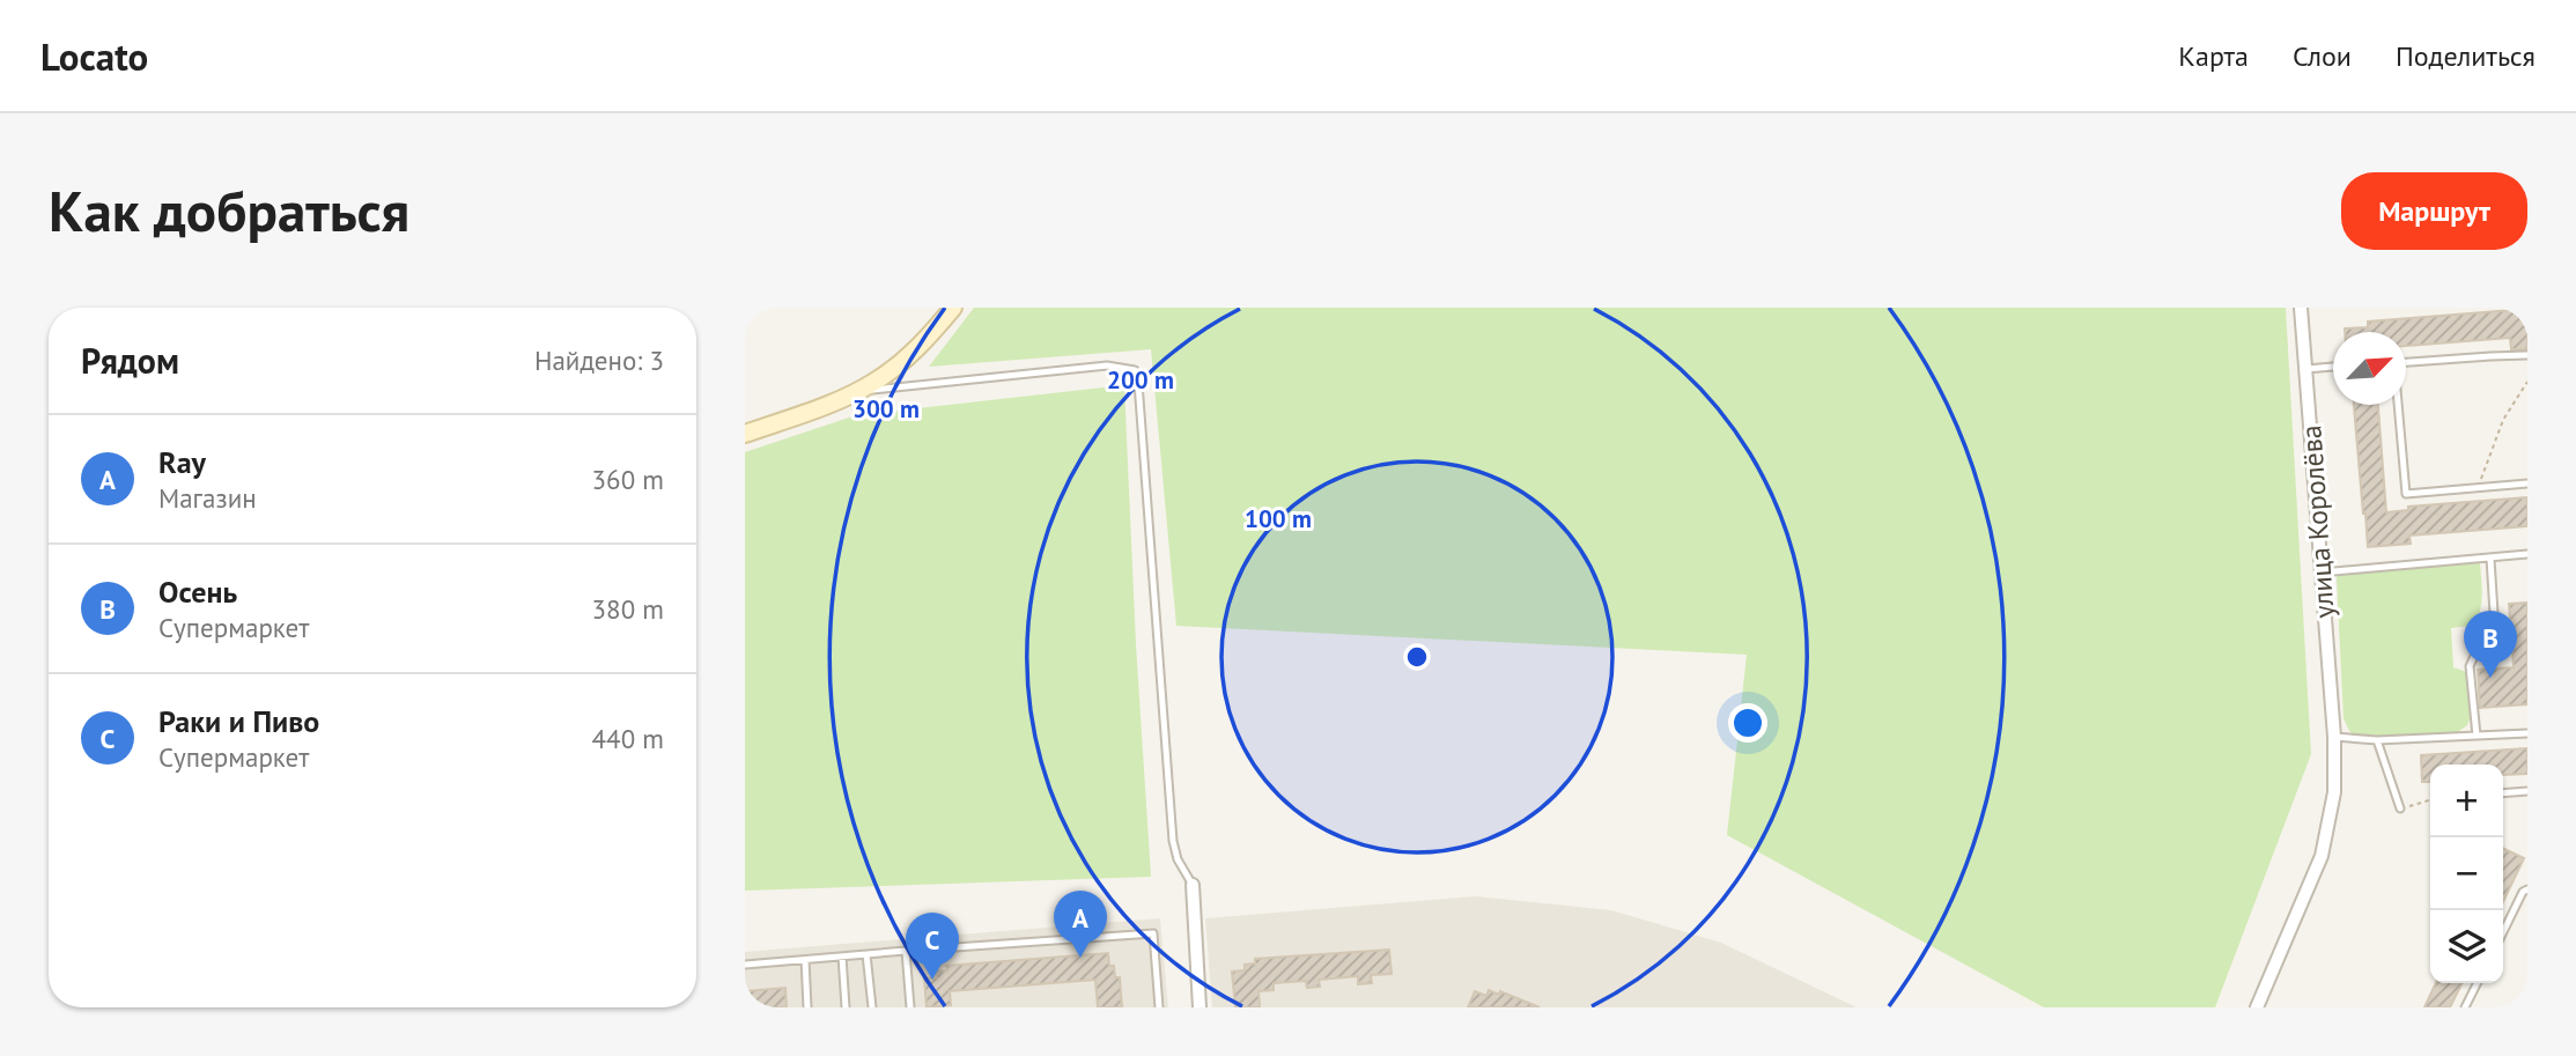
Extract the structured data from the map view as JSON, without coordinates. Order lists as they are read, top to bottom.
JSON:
{
  "streets": {
    "street": ["улица Королёва"]
  },
  "north": "top right",
  "page": {
    "header": "Locato",
    "nav": ["Карта", "Слои", "Поделиться"],
    "buttons": "Маршрут",
    "title": "Как добраться",
    "heading": ["Рядом", "Найдено: 3"],
    "list": [
      {
        "mark": "A",
        "name": "Ray",
        "note": "Магазин",
        "value": "360 m"
      },
      {
        "mark": "B",
        "name": "Осень",
        "note": "Супермаркет",
        "value": "380 m"
      },
      {
        "mark": "C",
        "name": "Раки и Пиво",
        "note": "Супермаркет",
        "value": "440 m"
      }
    ],
    "pins": ["B", "A", "C"],
    "map_buttons": ["+", "−"]
  },
  "rings": ["200 m", "300 m", "100 m"]
}
